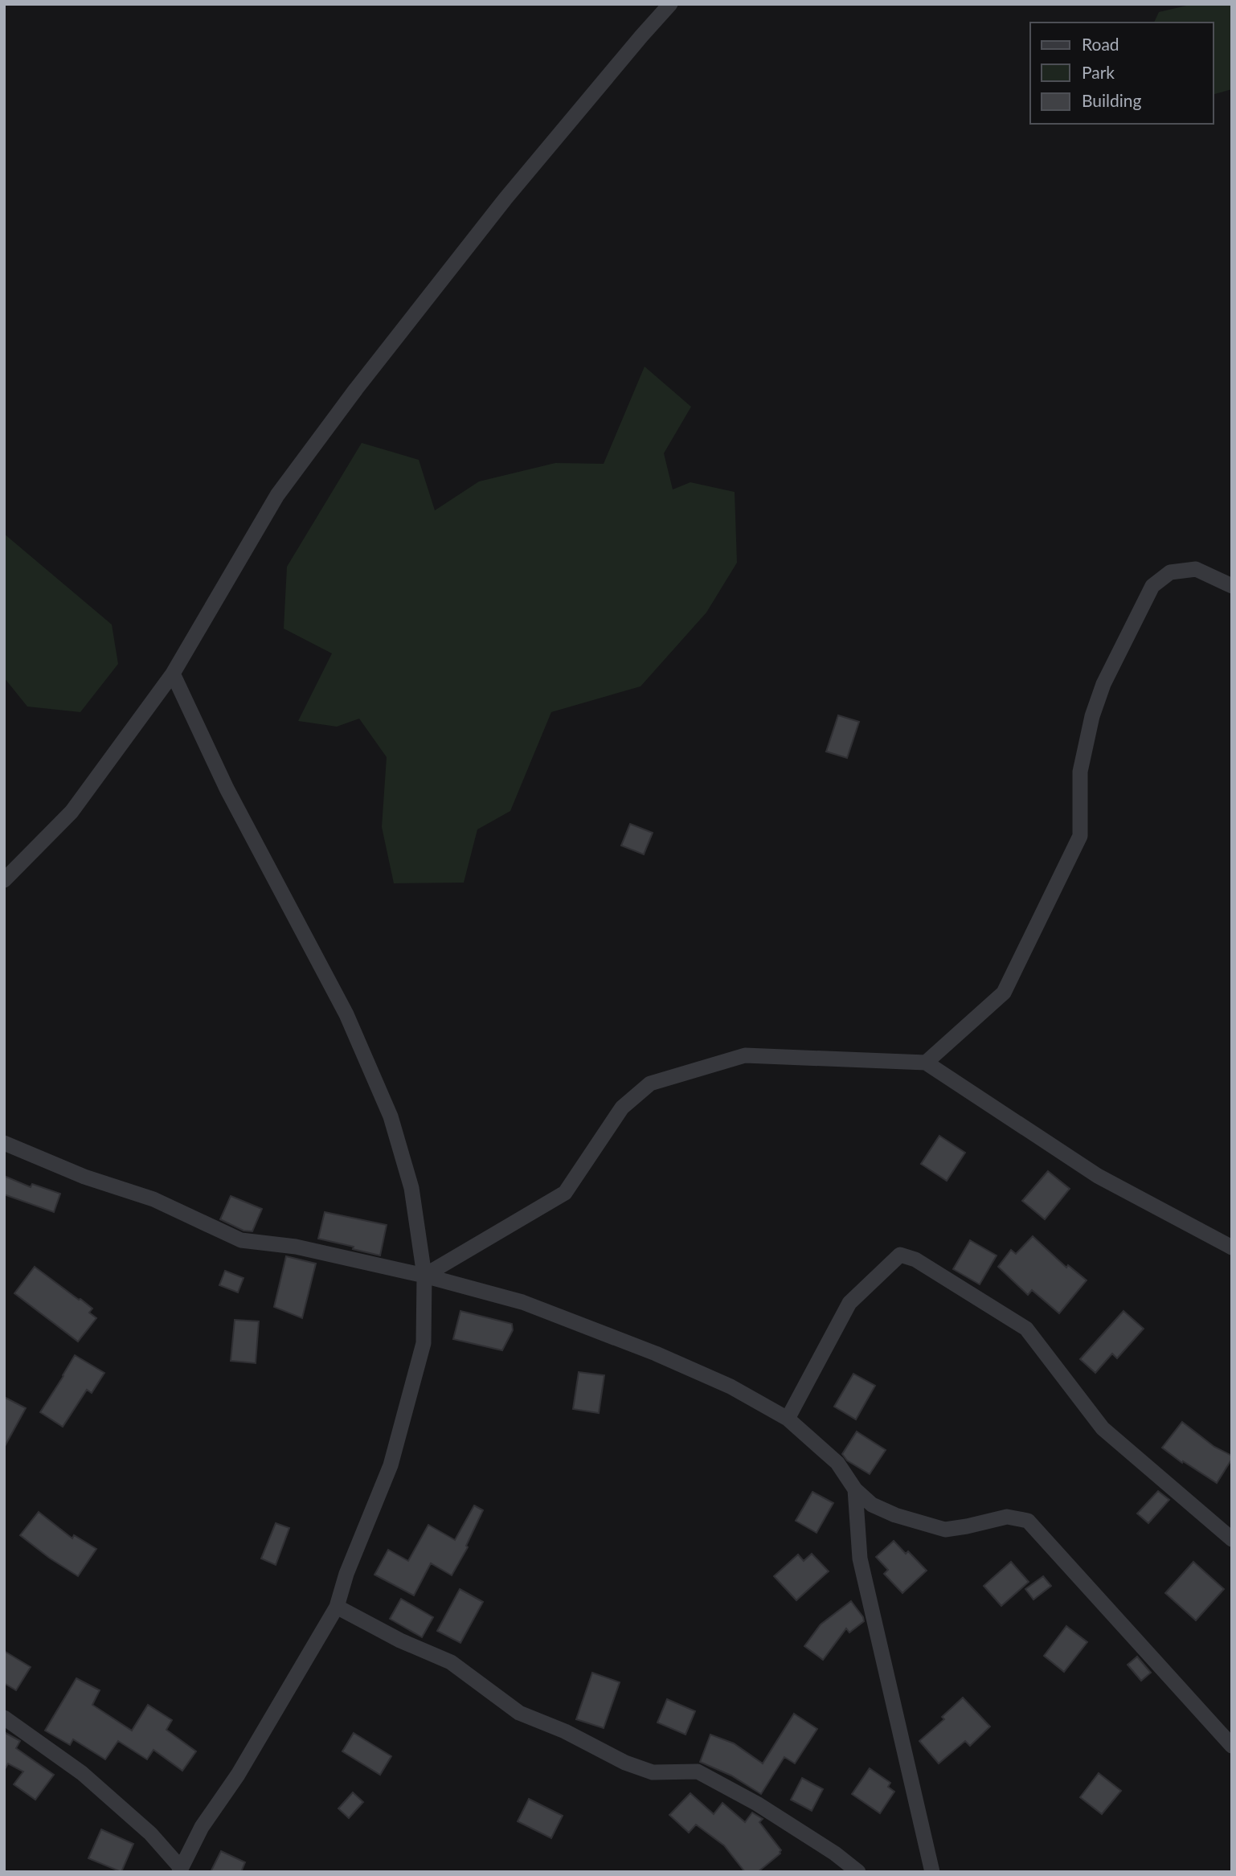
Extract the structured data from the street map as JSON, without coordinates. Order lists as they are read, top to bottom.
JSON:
{
  "legend": ["Road", "Park", "Building"]
}
